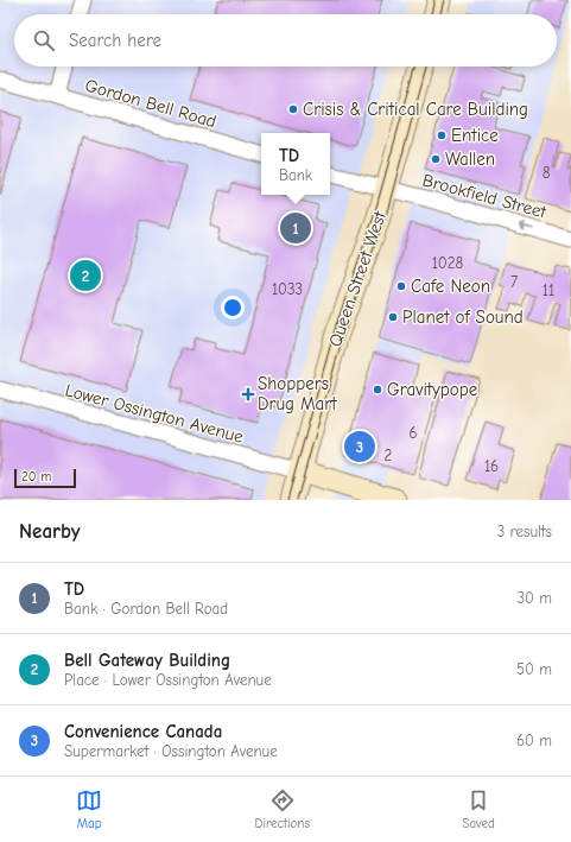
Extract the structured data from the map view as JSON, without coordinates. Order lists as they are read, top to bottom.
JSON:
{
  "streets": {
    "main road": ["Queen Street West"],
    "street": ["Gordon Bell Road", "Brookfield Street", "Lower Ossington Avenue"]
  },
  "crossings": [
    ["Brookfield Street", "Queen Street West"],
    ["Queen Street West", "Lower Ossington Avenue"]
  ],
  "one_way": ["Brookfield Street"],
  "places": {
    "other": [
      "Crisis & Critical Care Building",
      "Entice",
      "Wallen",
      "Cafe Neon",
      "Planet of Sound",
      "Gravitypope"
    ],
    "health": ["Shoppers Drug Mart"]
  },
  "house_numbers": [
    "8",
    "1028",
    "7",
    "1033",
    "11",
    "6",
    "2",
    "16"
  ],
  "scale_bar": "20 m",
  "page": {
    "search": "Search here",
    "popup": ["TD", "Bank"],
    "pins": ["1", "2", "3"],
    "scale": "20 m",
    "heading": ["Nearby", "3 results"],
    "list": [
      {
        "mark": "1",
        "name": "TD",
        "note": "Bank · Gordon Bell Road",
        "value": "30 m"
      },
      {
        "mark": "2",
        "name": "Bell Gateway Building",
        "note": "Place · Lower Ossington Avenue",
        "value": "50 m"
      },
      {
        "mark": "3",
        "name": "Convenience Canada",
        "note": "Supermarket · Ossington Avenue",
        "value": "60 m"
      }
    ],
    "nav": ["Map", "Directions", "Saved"]
  }
}
